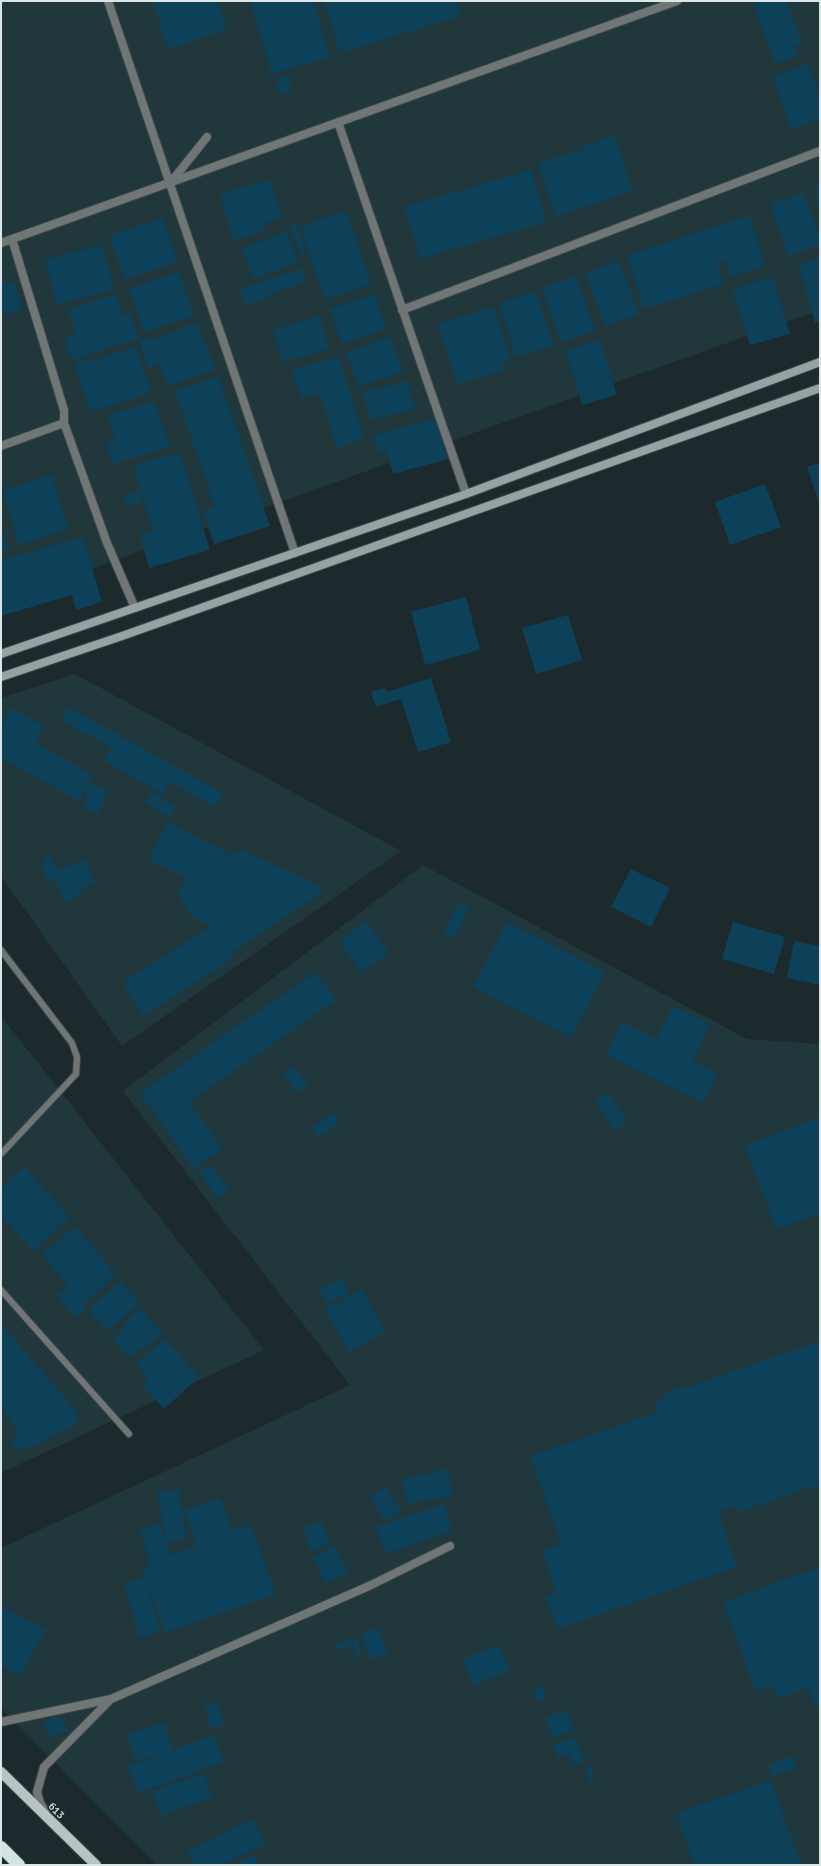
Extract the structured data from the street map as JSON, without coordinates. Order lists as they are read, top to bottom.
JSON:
{
  "streets": {
    "main road": ["613"]
  }
}
